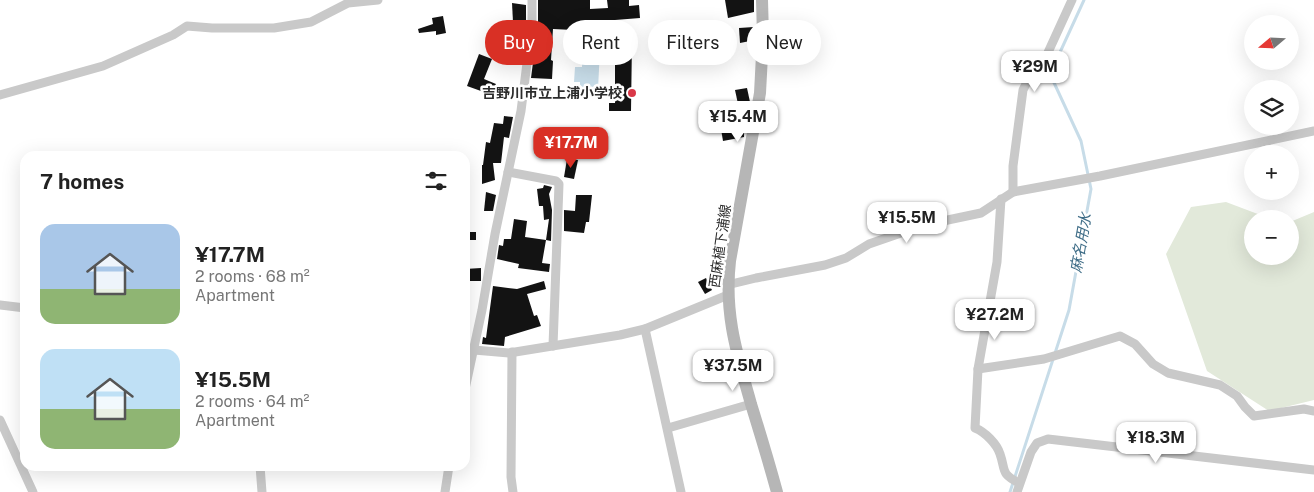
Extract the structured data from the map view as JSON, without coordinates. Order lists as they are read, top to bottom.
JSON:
{
  "streets": {
    "main road": ["西麻植下浦線"]
  },
  "water": ["麻名用水"],
  "places": ["吉野川市立上浦小学校"],
  "north": "left",
  "page": {
    "map_buttons": ["+", "−"],
    "chip": [
      "Buy",
      "Rent",
      "Filters",
      "New"
    ],
    "price": [
      "¥29M",
      "¥15.4M",
      "¥17.7M",
      "¥15.5M",
      "¥27.2M",
      "¥37.5M",
      "¥18.3M"
    ],
    "heading": "7 homes",
    "list": [
      {
        "name": "¥17.7M",
        "note": "2 rooms · 68 m² · Apartment"
      },
      {
        "name": "¥15.5M",
        "note": "2 rooms · 64 m² · Apartment"
      }
    ]
  }
}
